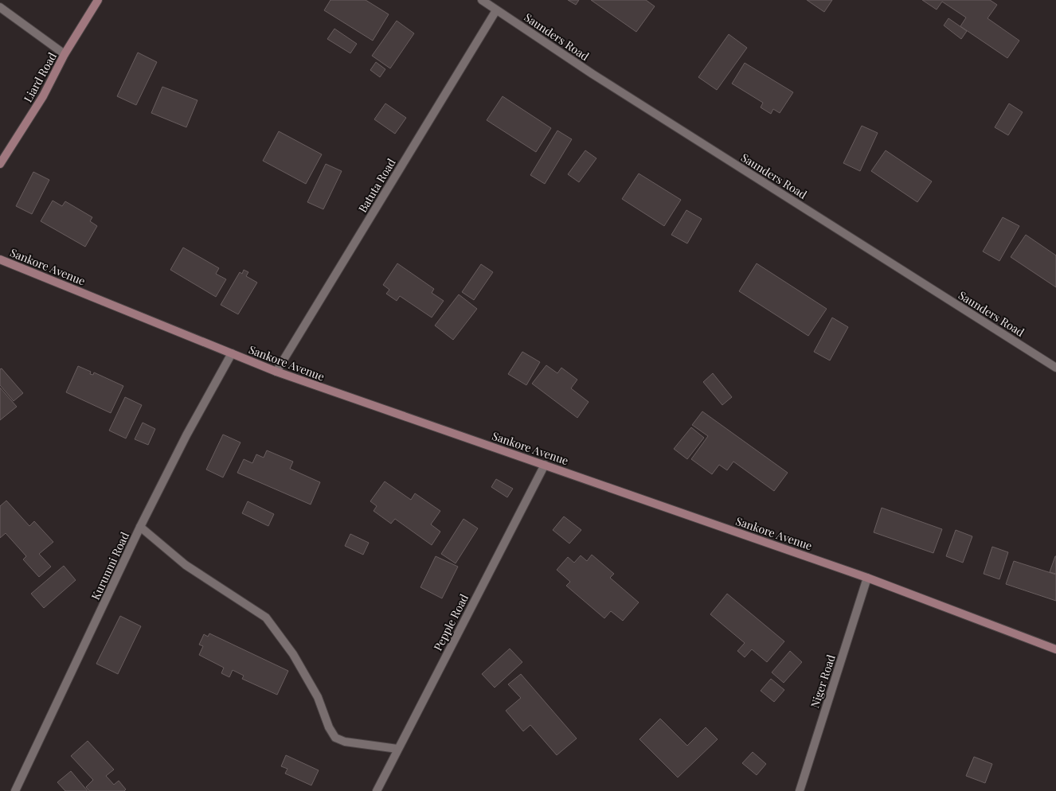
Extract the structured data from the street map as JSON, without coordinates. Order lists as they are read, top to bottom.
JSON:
{
  "streets": {
    "street": [
      "Saunders Road",
      "Liard Road",
      "Batuta Road",
      "Sankore Avenue",
      "Kurunmi Road",
      "Pepple Road",
      "Niger Road"
    ]
  },
  "crossings": [
    ["Saunders Road", "Batuta Road"],
    ["Batuta Road", "Sankore Avenue"],
    ["Sankore Avenue", "Kurunmi Road"],
    ["Sankore Avenue", "Pepple Road"],
    ["Sankore Avenue", "Niger Road"]
  ]
}
